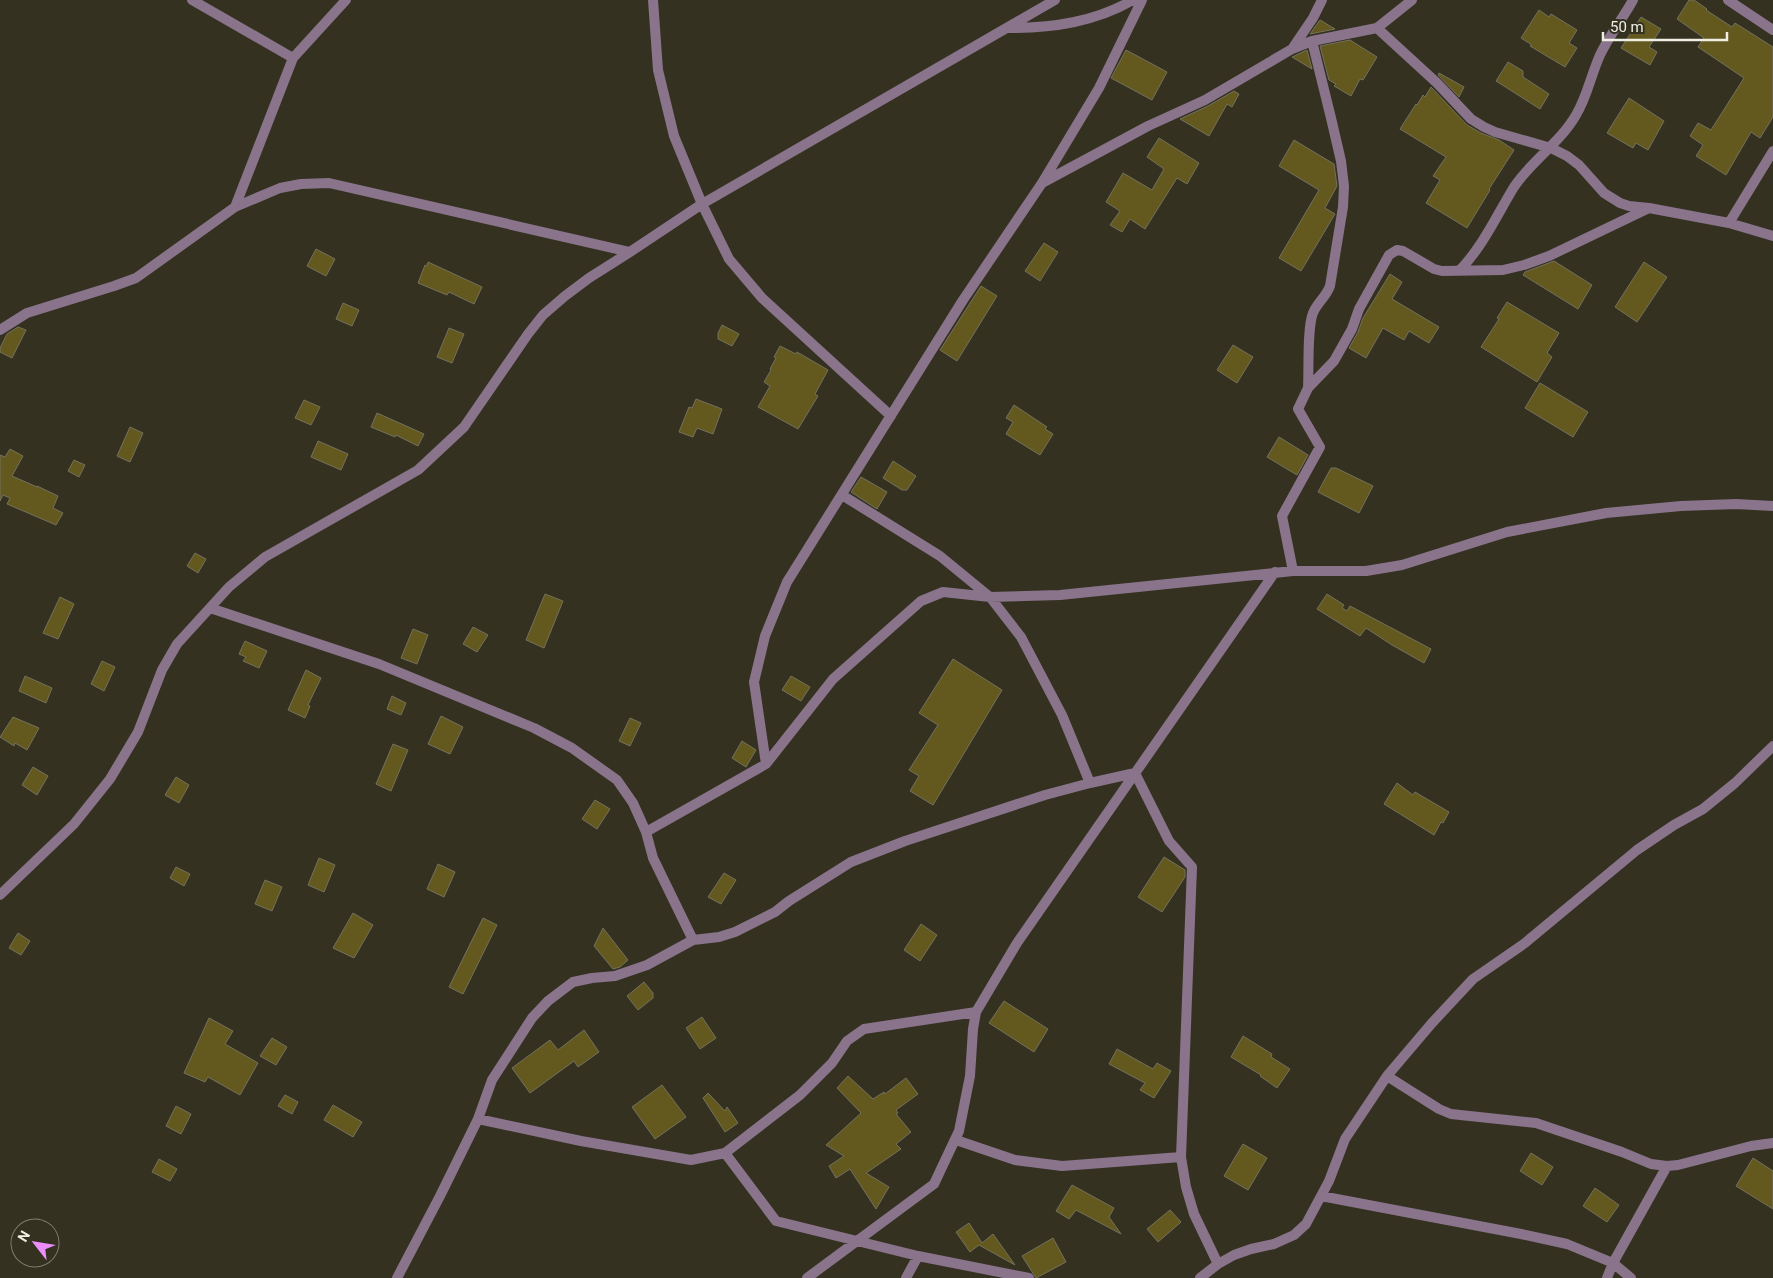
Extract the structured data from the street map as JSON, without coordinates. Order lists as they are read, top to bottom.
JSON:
{
  "scale_bar": "50 m",
  "north": "top left"
}
